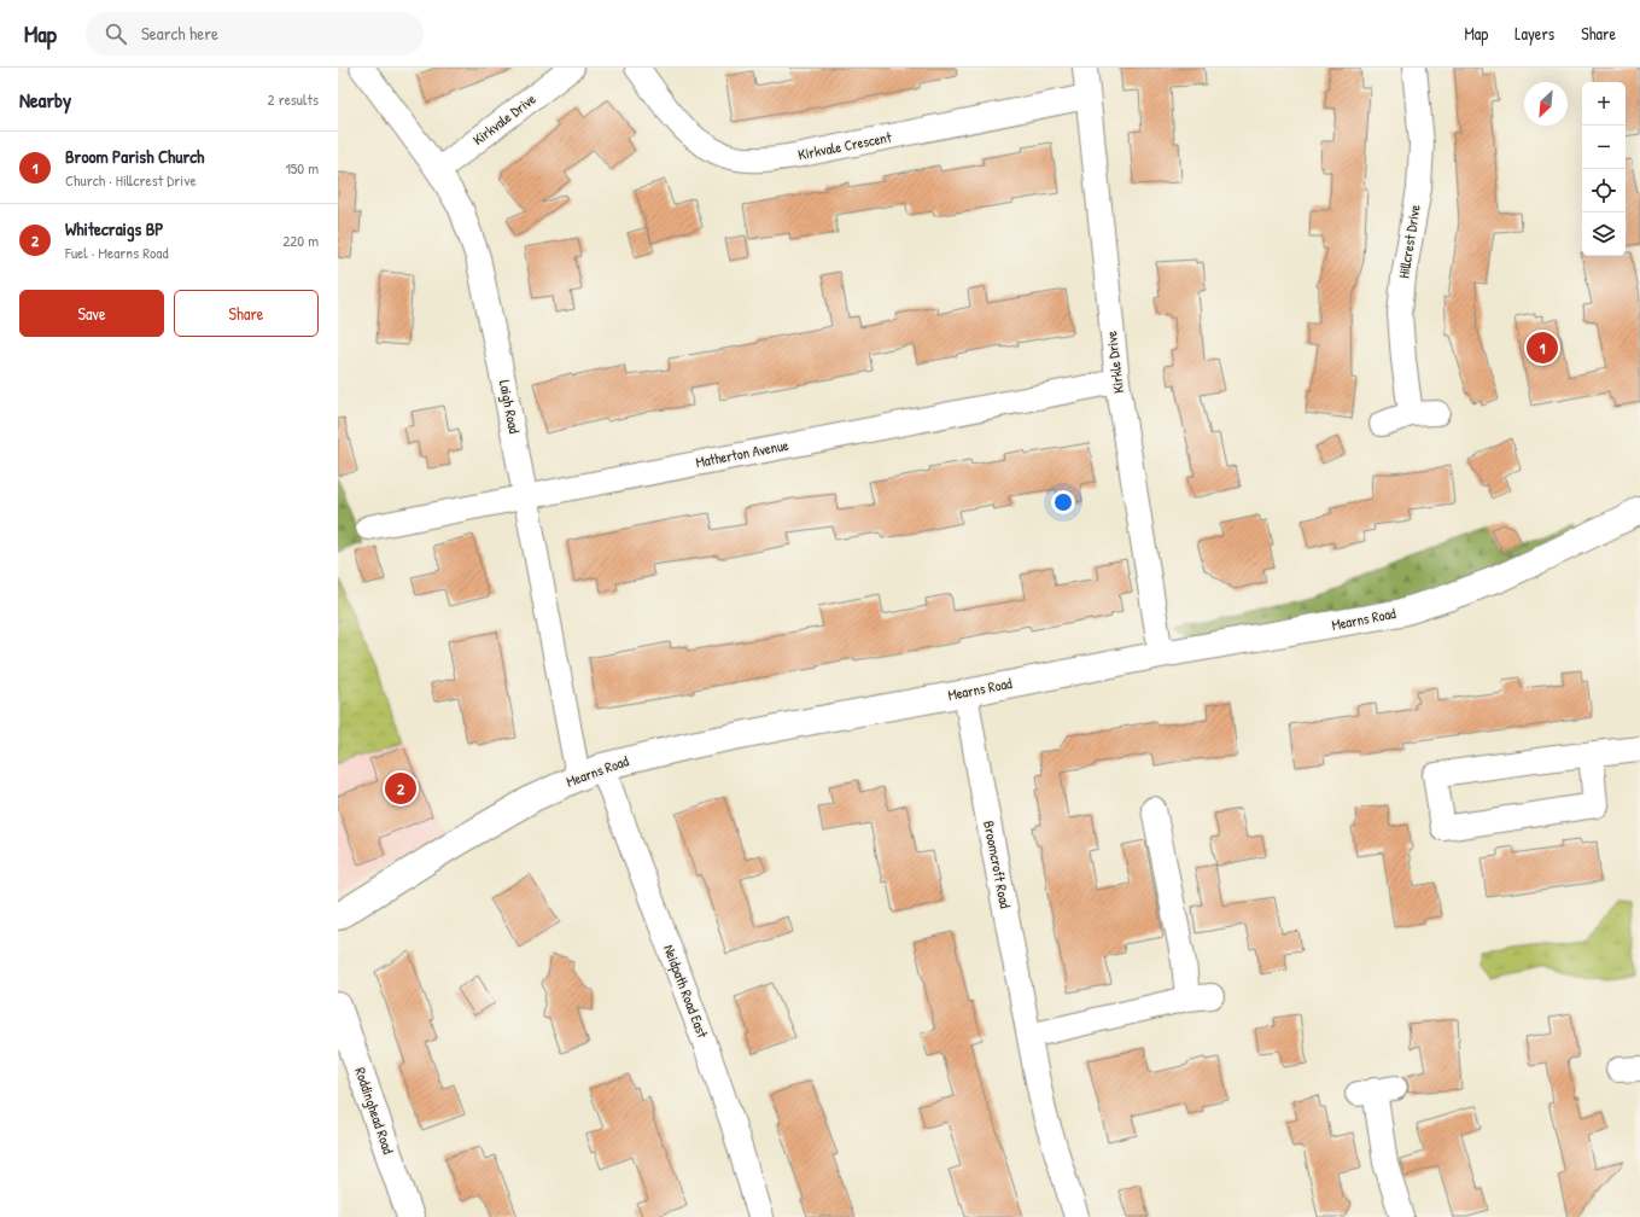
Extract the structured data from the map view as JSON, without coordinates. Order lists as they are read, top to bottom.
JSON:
{
  "streets": {
    "street": [
      "Kirkvale Drive",
      "Kirkvale Crescent",
      "Hillcrest Drive",
      "Kirkle Drive",
      "Laigh Road",
      "Matherton Avenue",
      "Mearns Road",
      "Broomcroft Road",
      "Neidpath Road East",
      "Roddinghead Road"
    ]
  },
  "crossings": [
    ["Kirkvale Drive", "Laigh Road"],
    ["Kirkvale Crescent", "Kirkle Drive"],
    ["Kirkle Drive", "Matherton Avenue"],
    ["Kirkle Drive", "Mearns Road"],
    ["Laigh Road", "Matherton Avenue"],
    ["Laigh Road", "Mearns Road"],
    ["Laigh Road", "Neidpath Road East"],
    ["Mearns Road", "Broomcroft Road"],
    ["Mearns Road", "Neidpath Road East"]
  ],
  "north": "bottom left",
  "page": {
    "header": "Map",
    "search": "Search here",
    "nav": ["Map", "Layers", "Share"],
    "heading": ["Nearby", "2 results"],
    "map_buttons": ["+", "−"],
    "list": [
      {
        "mark": "1",
        "name": "Broom Parish Church",
        "note": "Church · Hillcrest Drive",
        "value": "150 m"
      },
      {
        "mark": "2",
        "name": "Whitecraigs BP",
        "note": "Fuel · Mearns Road",
        "value": "220 m"
      }
    ],
    "buttons": ["Save", "Share"],
    "pins": ["1", "2"]
  }
}
